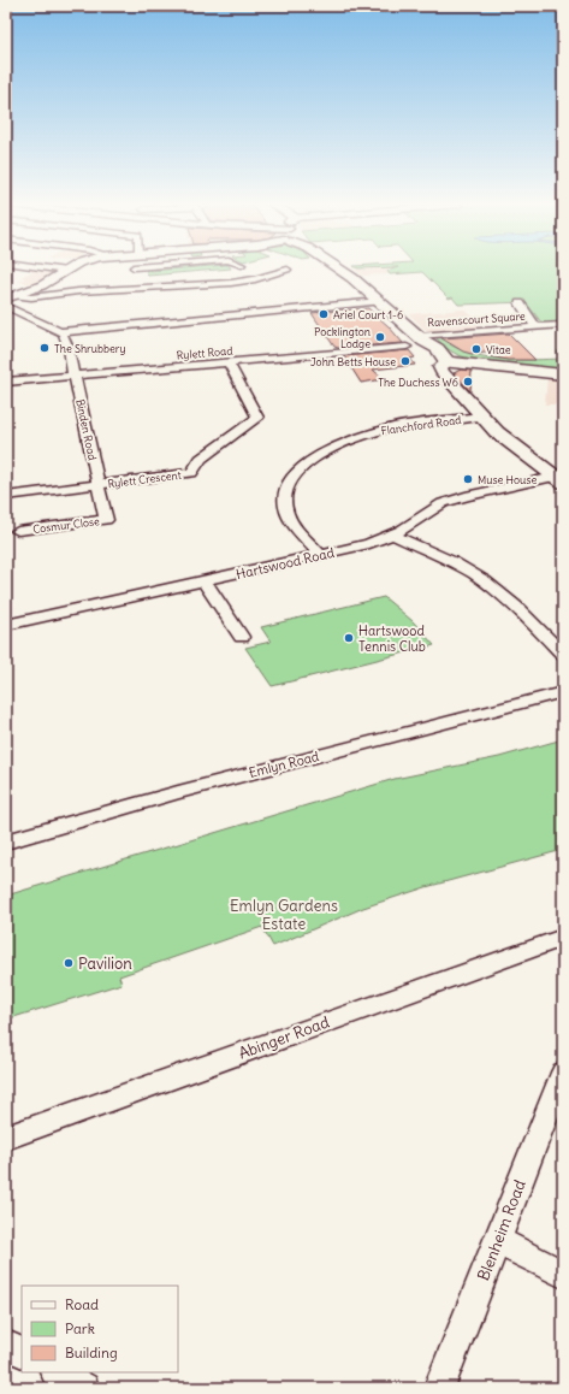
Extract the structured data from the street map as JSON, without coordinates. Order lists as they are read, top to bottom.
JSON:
{
  "streets": {
    "street": [
      "Ravenscourt Square",
      "Rylett Road",
      "Flanchford Road",
      "Binden Road",
      "Rylett Crescent",
      "Cosmur Close",
      "Hartswood Road",
      "Emlyn Road",
      "Abinger Road",
      "Blenheim Road"
    ]
  },
  "crossings": [
    ["Rylett Road", "Binden Road"],
    ["Rylett Road", "Rylett Crescent"],
    ["Flanchford Road", "Hartswood Road"],
    ["Binden Road", "Rylett Crescent"],
    ["Binden Road", "Cosmur Close"],
    ["Rylett Crescent", "Cosmur Close"]
  ],
  "parks": ["Emlyn Gardens Estate"],
  "places": [
    "Ariel Court 1-6",
    "Pocklington Lodge",
    "The Shrubbery",
    "Vitae",
    "John Betts House",
    "The Duchess W6",
    "Muse House",
    "Hartswood Tennis Club",
    "Pavilion"
  ],
  "legend": ["Road", "Park", "Building"]
}
